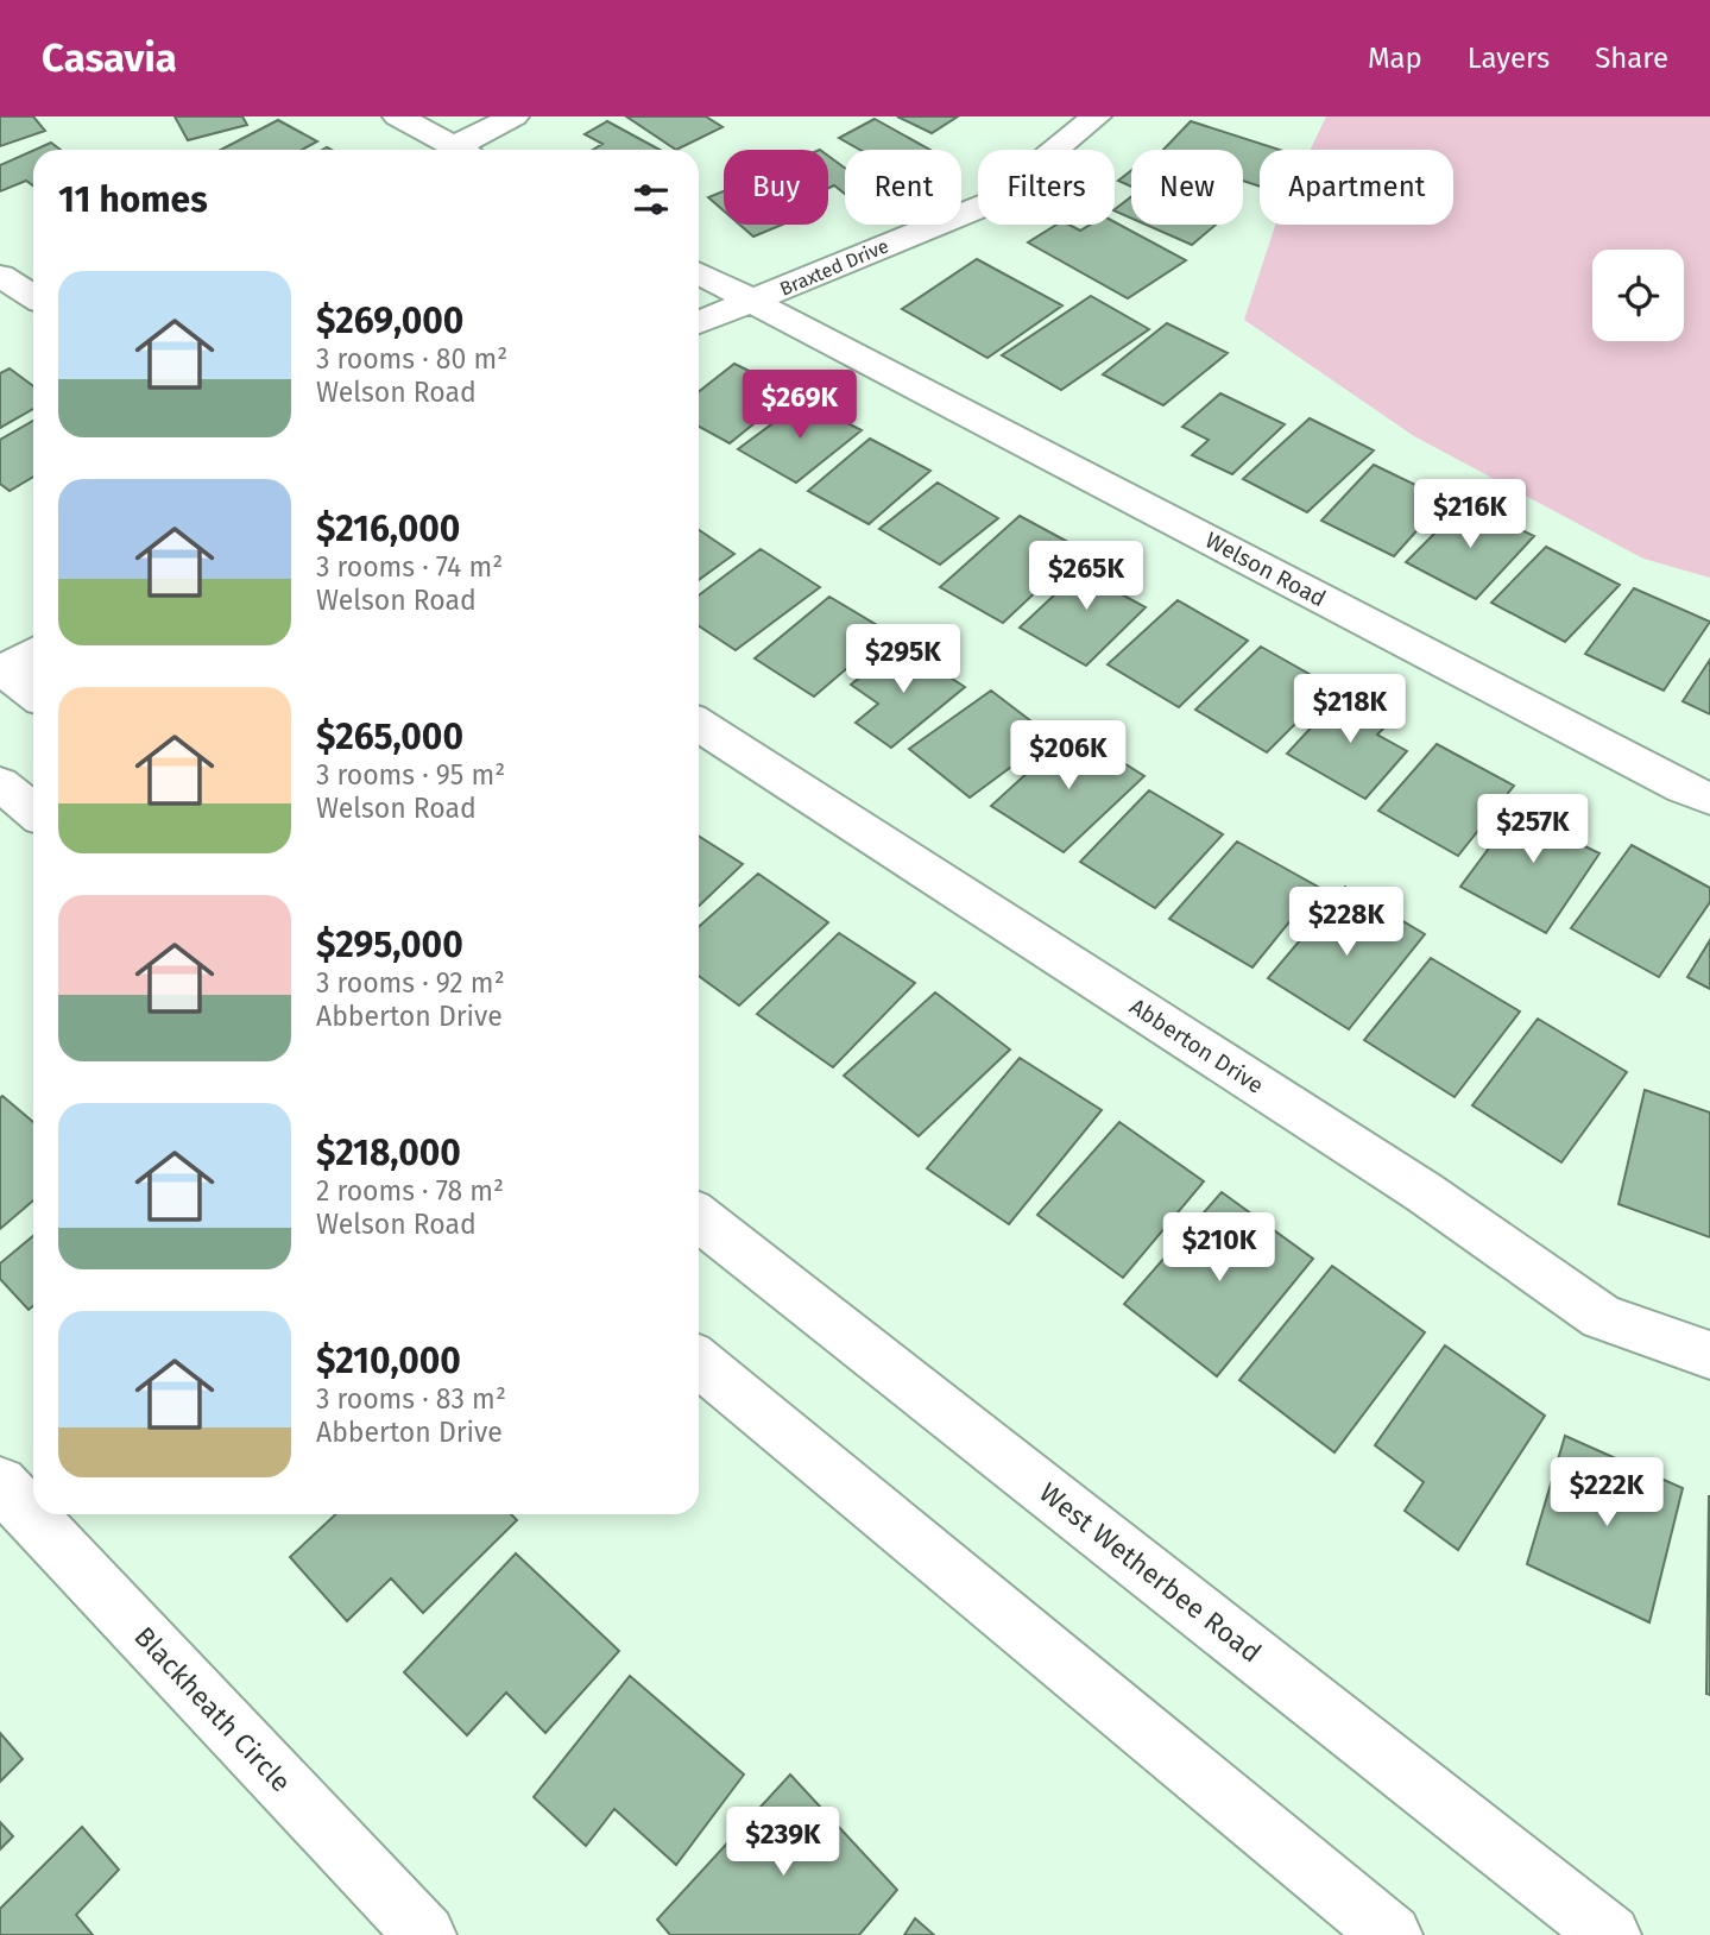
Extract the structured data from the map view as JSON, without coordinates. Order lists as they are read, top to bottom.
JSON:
{
  "streets": {
    "street": [
      "Braxted Drive",
      "Welson Road",
      "Abberton Drive",
      "West Wetherbee Road",
      "Blackheath Circle"
    ]
  },
  "crossings": [
    ["Braxted Drive", "Welson Road"]
  ],
  "page": {
    "header": "Casavia",
    "nav": ["Map", "Layers", "Share"],
    "chip": [
      "Buy",
      "Rent",
      "Filters",
      "New",
      "Apartment"
    ],
    "heading": "11 homes",
    "list": [
      {
        "name": "$269,000",
        "note": "3 rooms · 80 m² · Welson Road"
      },
      {
        "name": "$216,000",
        "note": "3 rooms · 74 m² · Welson Road"
      },
      {
        "name": "$265,000",
        "note": "3 rooms · 95 m² · Welson Road"
      },
      {
        "name": "$295,000",
        "note": "3 rooms · 92 m² · Abberton Drive"
      },
      {
        "name": "$218,000",
        "note": "2 rooms · 78 m² · Welson Road"
      },
      {
        "name": "$210,000",
        "note": "3 rooms · 83 m² · Abberton Drive"
      }
    ],
    "price": [
      "$269K",
      "$216K",
      "$265K",
      "$295K",
      "$218K",
      "$206K",
      "$257K",
      "$228K",
      "$210K",
      "$222K",
      "$239K"
    ]
  }
}
